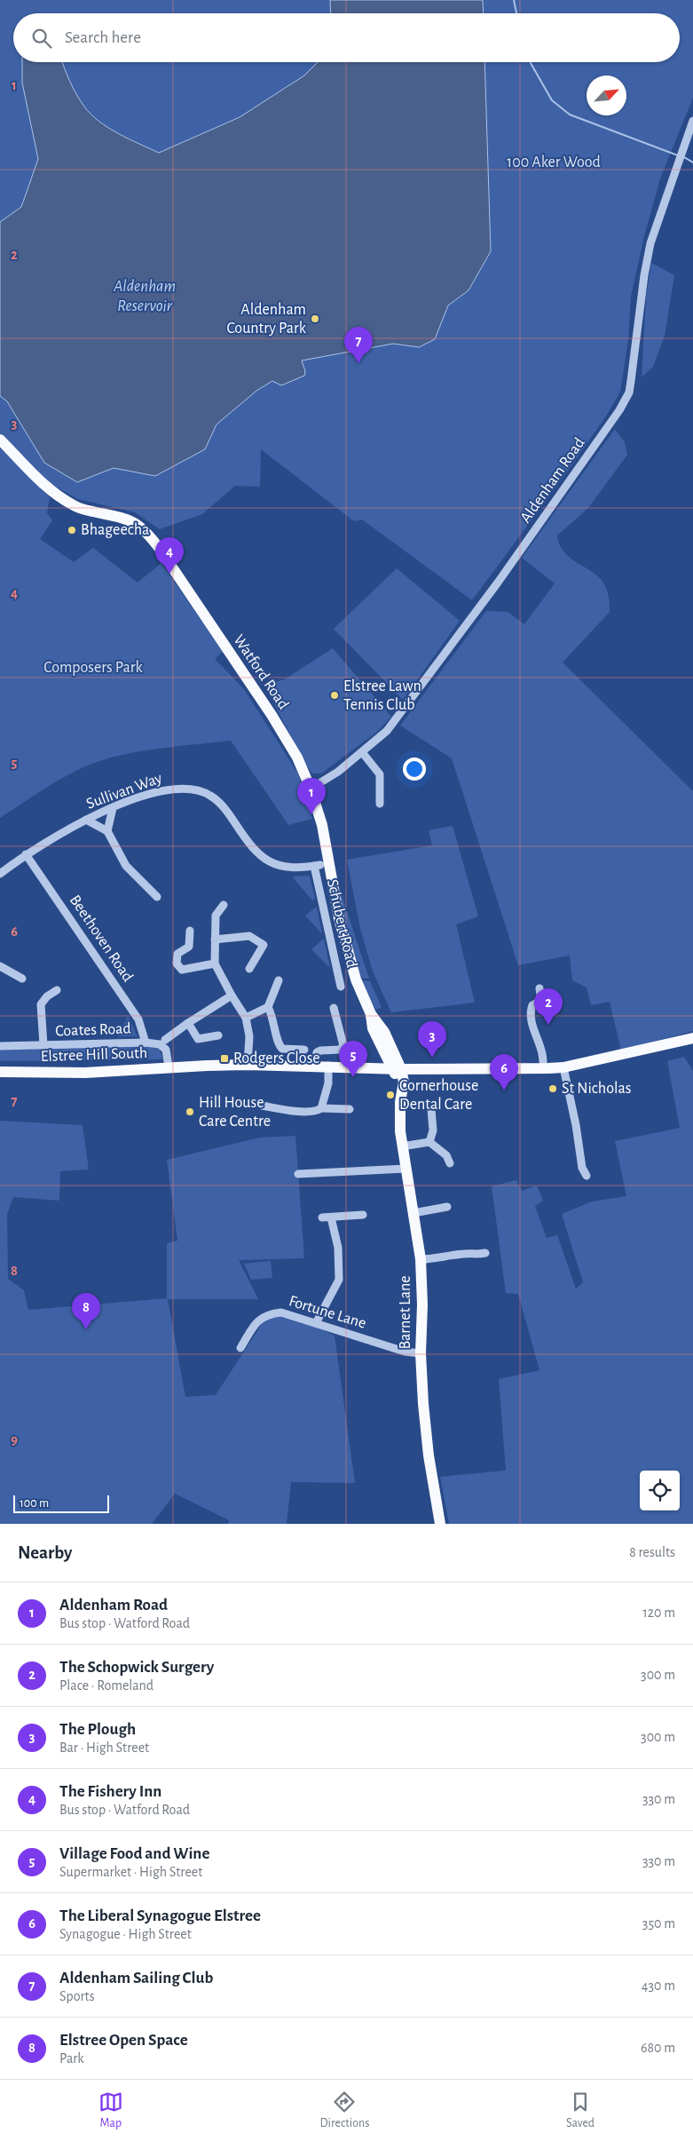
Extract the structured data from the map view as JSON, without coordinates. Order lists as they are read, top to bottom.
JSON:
{
  "streets": {
    "main road": ["Watford Road", "Elstree Hill South", "Barnet Lane"],
    "street": [
      "Aldenham Road",
      "Sullivan Way",
      "Schubert Road",
      "Beethoven Road",
      "Coates Road",
      "Fortune Lane"
    ]
  },
  "crossings": [
    ["Aldenham Road", "Watford Road"],
    ["Watford Road", "Elstree Hill South"],
    ["Watford Road", "Barnet Lane"],
    ["Sullivan Way", "Schubert Road"],
    ["Sullivan Way", "Beethoven Road"],
    ["Beethoven Road", "Coates Road"],
    ["Coates Road", "Elstree Hill South"],
    ["Elstree Hill South", "Barnet Lane"],
    ["Fortune Lane", "Barnet Lane"]
  ],
  "water": ["Aldenham Reservoir"],
  "parks": ["100 Aker Wood", "Composers Park"],
  "places": {
    "other": [
      "Aldenham Country Park",
      "Bhageecha",
      "Elstree Lawn Tennis Club",
      "St Nicholas",
      "Cornerhouse Dental Care",
      "Hill House Care Centre"
    ],
    "transit": ["Rodgers Close"]
  },
  "scale_bar": "100 m",
  "north": "top right",
  "page": {
    "search": "Search here",
    "pins": [
      "7",
      "4",
      "1",
      "2",
      "3",
      "5",
      "6",
      "8"
    ],
    "scale": "100 m",
    "heading": ["Nearby", "8 results"],
    "list": [
      {
        "mark": "1",
        "name": "Aldenham Road",
        "note": "Bus stop · Watford Road",
        "value": "120 m"
      },
      {
        "mark": "2",
        "name": "The Schopwick Surgery",
        "note": "Place · Romeland",
        "value": "300 m"
      },
      {
        "mark": "3",
        "name": "The Plough",
        "note": "Bar · High Street",
        "value": "300 m"
      },
      {
        "mark": "4",
        "name": "The Fishery Inn",
        "note": "Bus stop · Watford Road",
        "value": "330 m"
      },
      {
        "mark": "5",
        "name": "Village Food and Wine",
        "note": "Supermarket · High Street",
        "value": "330 m"
      },
      {
        "mark": "6",
        "name": "The Liberal Synagogue Elstree",
        "note": "Synagogue · High Street",
        "value": "350 m"
      },
      {
        "mark": "7",
        "name": "Aldenham Sailing Club",
        "note": "Sports",
        "value": "430 m"
      },
      {
        "mark": "8",
        "name": "Elstree Open Space",
        "note": "Park",
        "value": "680 m"
      }
    ],
    "nav": ["Map", "Directions", "Saved"]
  },
  "grid": {
    "rows": [
      "1",
      "2",
      "3",
      "4",
      "5",
      "6",
      "7",
      "8",
      "9"
    ]
  }
}
